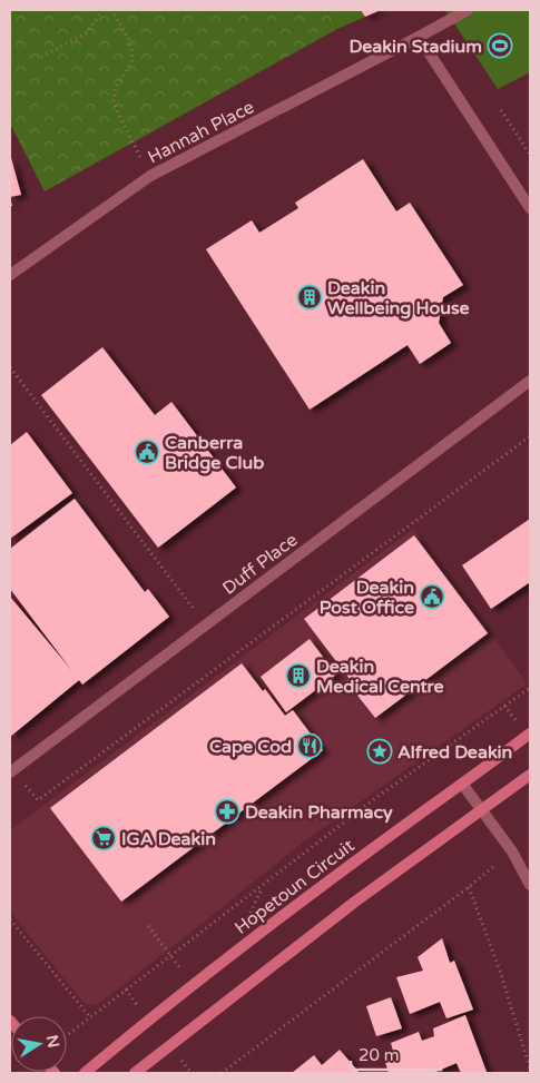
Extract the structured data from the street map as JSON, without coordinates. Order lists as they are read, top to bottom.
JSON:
{
  "streets": {
    "main road": ["Hopetoun Circuit"],
    "street": ["Hannah Place", "Duff Place"]
  },
  "places": {
    "sports": ["Deakin Stadium"],
    "building": ["Deakin Wellbeing House", "Deakin Medical Centre"],
    "public building": ["Canberra Bridge Club", "Deakin Post Office"],
    "restaurant": ["Cape Cod"],
    "place": ["Alfred Deakin"],
    "pharmacy": ["Deakin Pharmacy"],
    "supermarket": ["IGA Deakin"]
  },
  "scale_bar": "20 m",
  "north": "right"
}
